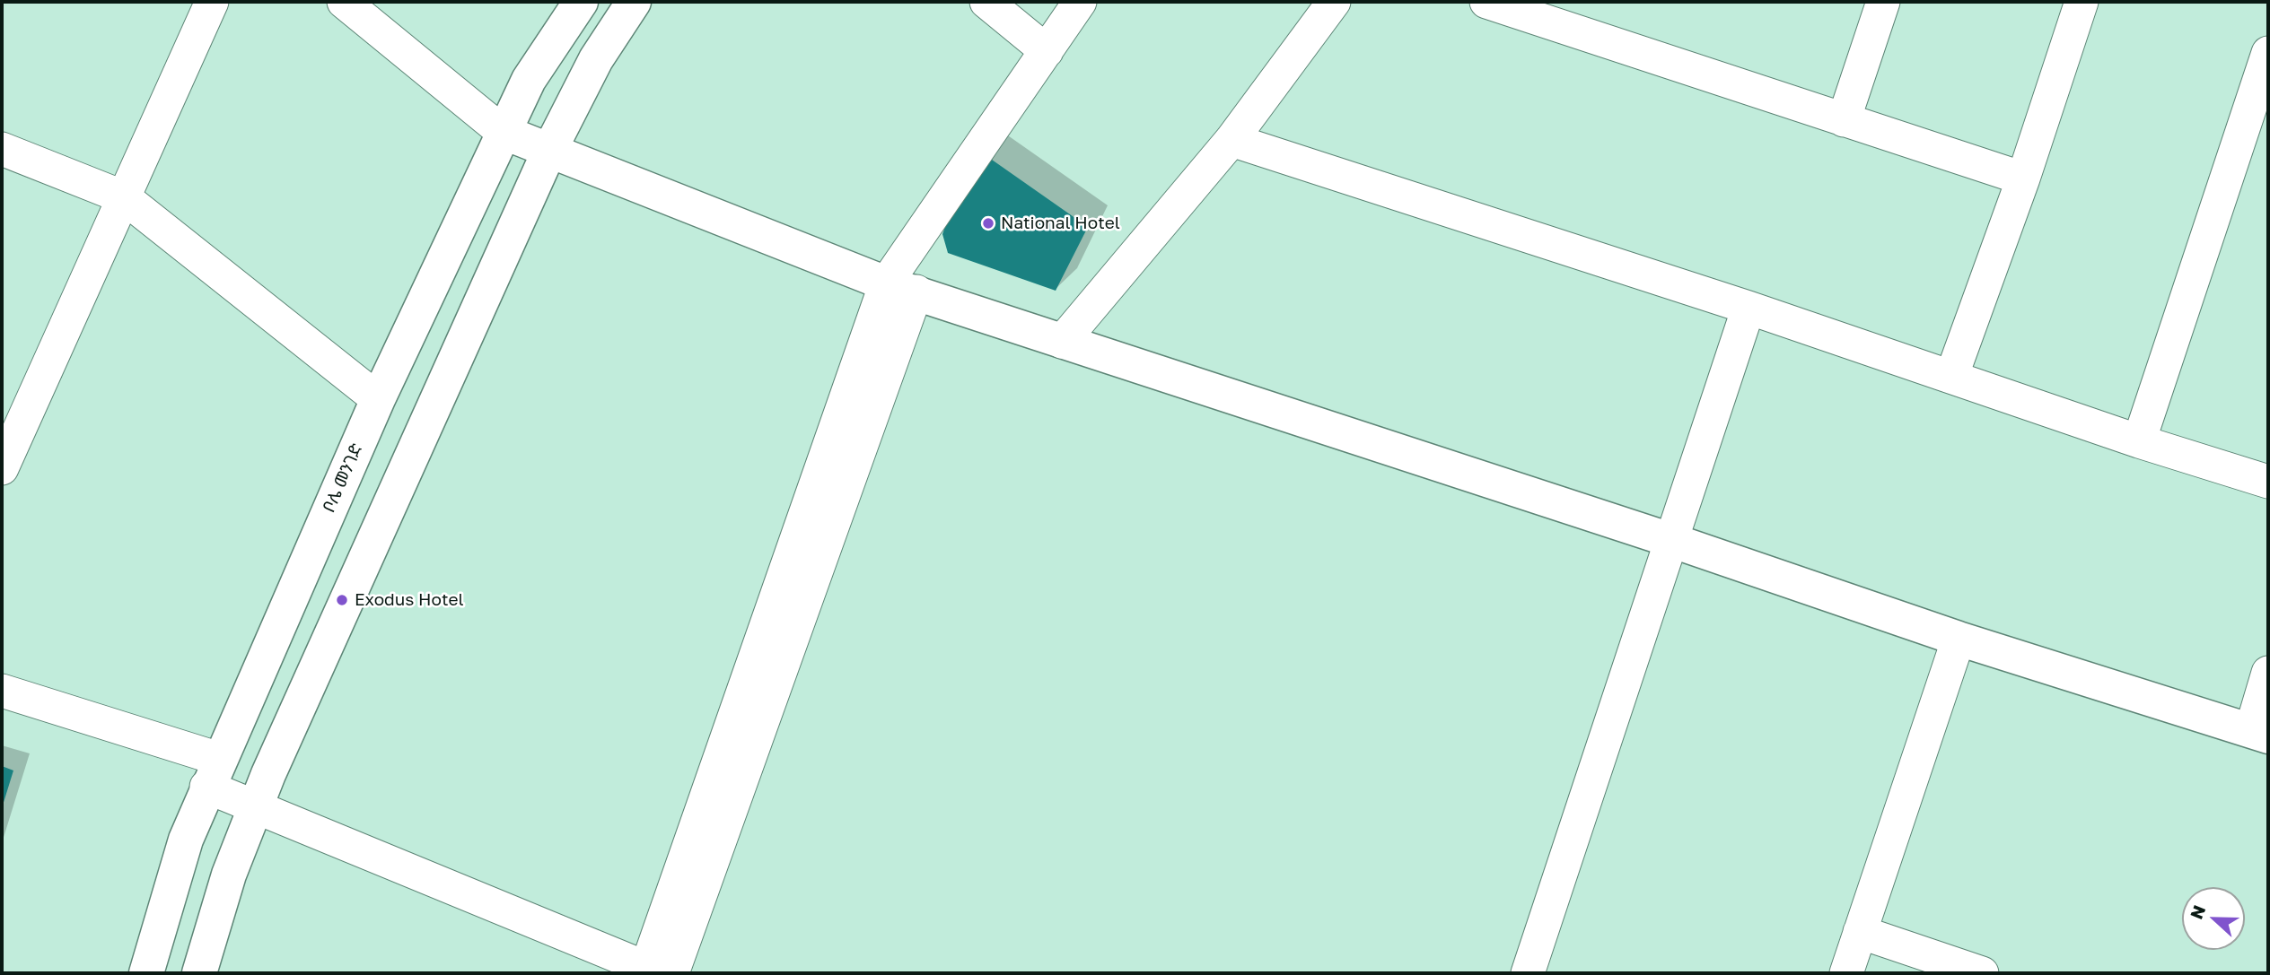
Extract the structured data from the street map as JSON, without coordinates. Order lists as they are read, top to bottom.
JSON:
{
  "streets": {
    "main road": ["ቦሌ መንገድ"]
  },
  "places": ["National Hotel", "Exodus Hotel"],
  "north": "left"
}
